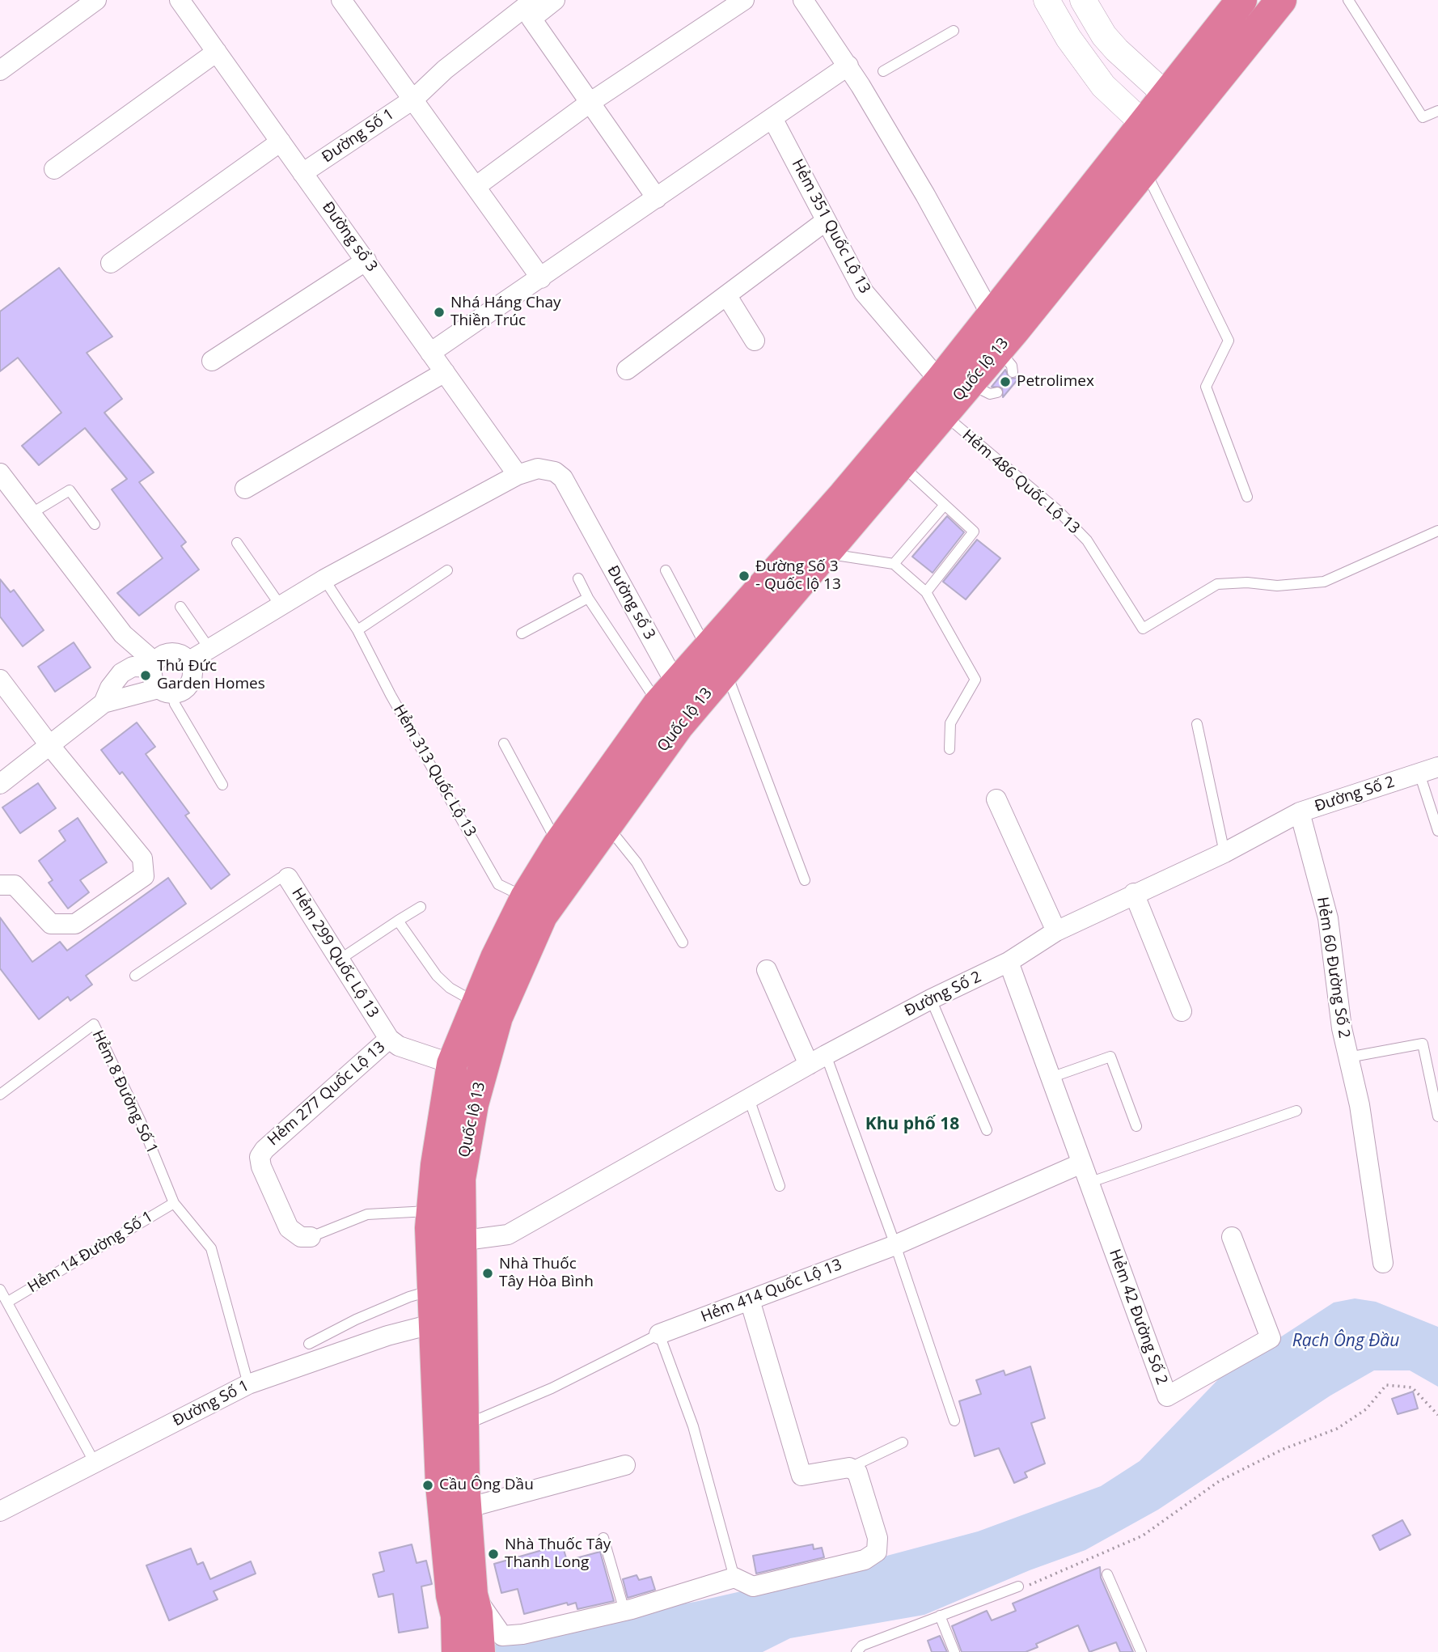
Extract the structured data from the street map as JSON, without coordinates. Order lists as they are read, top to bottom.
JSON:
{
  "streets": {
    "highway": ["Quốc lộ 13"],
    "street": [
      "Đường Số 1",
      "Hẻm 351 Quốc Lộ 13",
      "Đường sổ 3",
      "Đường Số 2",
      "Hẻm 299 Quốc Lộ 13",
      "Hẻm 60 Đường Số 2",
      "Hẻm 277 Quốc Lộ 13",
      "Hẻm 414 Quốc Lộ 13",
      "Hẻm 42 Đường Số 2"
    ],
    "lane": [
      "Hẻm 486 Quốc Lộ 13",
      "Hẻm 313 Quốc Lộ 13",
      "Hẻm 8 Đường Số 1",
      "Hẻm 14 Đường Số 1"
    ]
  },
  "crossings": [
    ["Đường Số 1", "Đường sổ 3"],
    ["Đường Số 1", "Quốc lộ 13"],
    ["Hẻm 351 Quốc Lộ 13", "Quốc lộ 13"],
    ["Đường sổ 3", "Quốc lộ 13"],
    ["Đường sổ 3", "Hẻm 313 Quốc Lộ 13"],
    ["Quốc lộ 13", "Hẻm 486 Quốc Lộ 13"],
    ["Quốc lộ 13", "Hẻm 313 Quốc Lộ 13"],
    ["Quốc lộ 13", "Đường Số 2"],
    ["Quốc lộ 13", "Hẻm 277 Quốc Lộ 13"],
    ["Quốc lộ 13", "Hẻm 414 Quốc Lộ 13"],
    ["Đường Số 2", "Hẻm 60 Đường Số 2"],
    ["Đường Số 2", "Hẻm 42 Đường Số 2"],
    ["Hẻm 299 Quốc Lộ 13", "Hẻm 277 Quốc Lộ 13"],
    ["Hẻm 8 Đường Số 1", "Hẻm 14 Đường Số 1"],
    ["Hẻm 414 Quốc Lộ 13", "Hẻm 42 Đường Số 2"]
  ],
  "districts": ["Khu phố 18"],
  "water": ["Rạch Ông Đầu"],
  "places": [
    "Nhá Háng Chay Thiền Trúc",
    "Petrolimex",
    "Đường Số 3 - Quốc lộ 13",
    "Thủ Đức Garden Homes",
    "Nhà Thuốc Tây Hòa Bình",
    "Cầu Ông Dầu",
    "Nhà Thuốc Tây Thanh Long"
  ]
}
